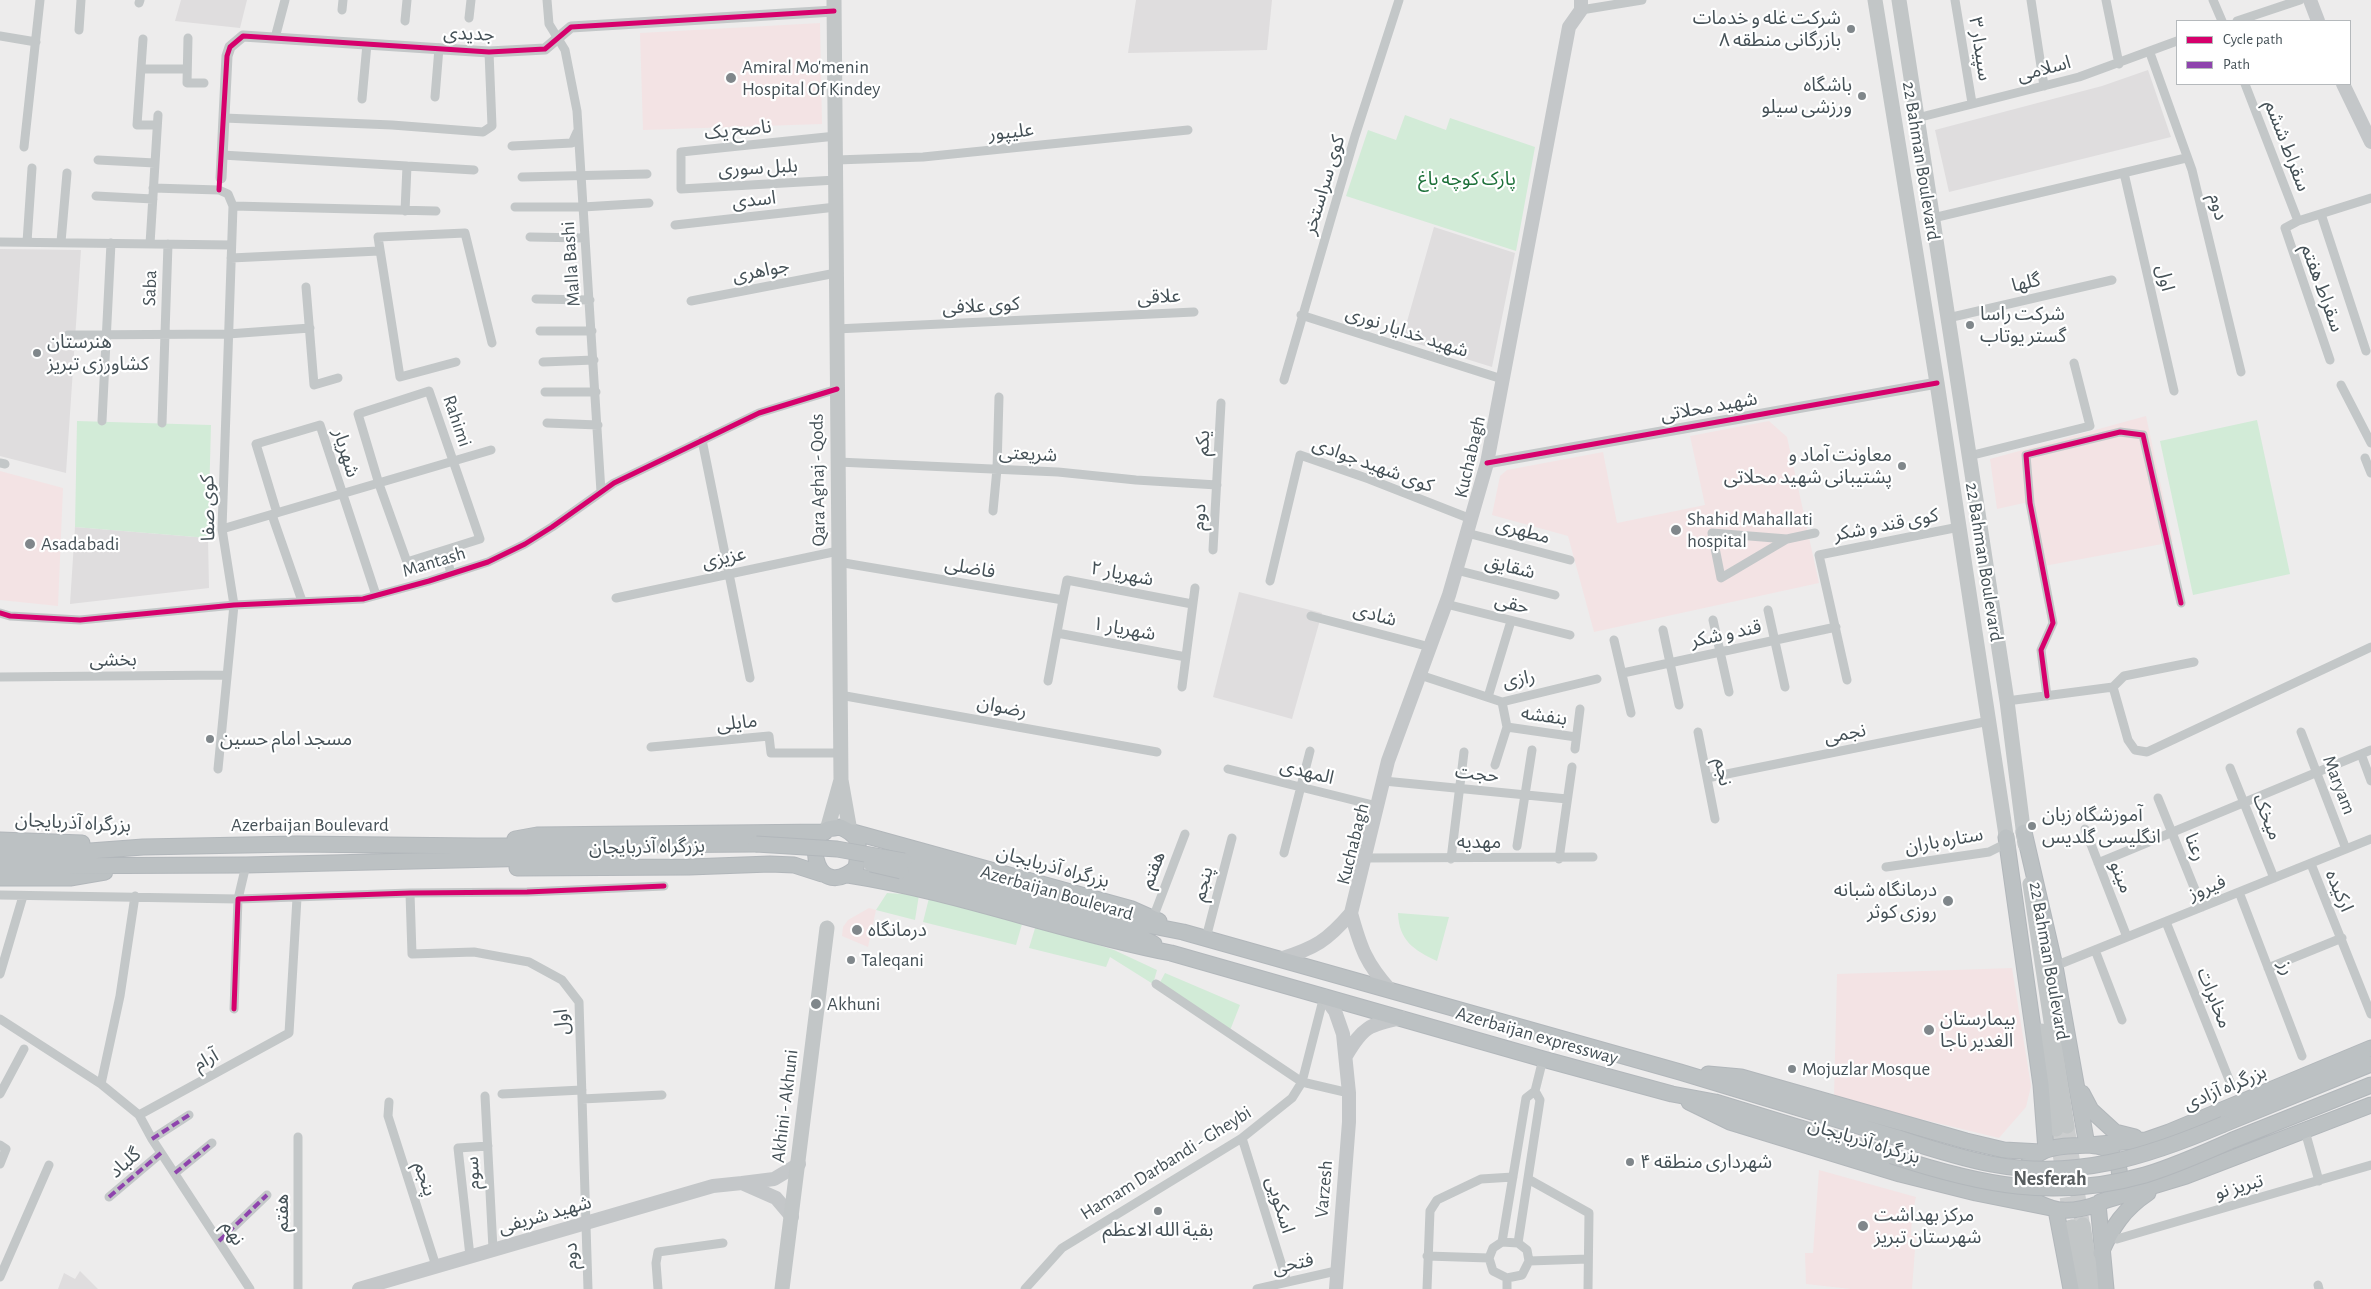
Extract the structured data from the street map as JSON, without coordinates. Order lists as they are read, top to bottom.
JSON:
{
  "streets": {
    "highway": [
      "بزرگراه آذربایجان",
      "Azerbaijan Boulevard",
      "Azerbaijan expressway",
      "بزرگراه آزادی"
    ],
    "main road": [
      "22 Bahman Boulevard",
      "Kuchabagh",
      "Qara Aghaj - Qods",
      "Akhini - Akhuni",
      "Varzesh",
      "شهید شریفی"
    ],
    "street": [
      "جدیدی",
      "سپیدار ۳",
      "اسلامی",
      "ناصح یک",
      "علیپور",
      "سقراط ششم",
      "بلبل سوری",
      "کوی سراستخر",
      "اسدی",
      "دوم",
      "Malla Bashi",
      "جواهری",
      "اول",
      "گلها",
      "Saba",
      "سقراط هفتم",
      "علاقی",
      "کوی علافی",
      "شهید خدایار نوری",
      "شهید محلاتی",
      "Rahimi",
      "یکم",
      "شهریار",
      "شریعتی",
      "کوی شهید جوادی",
      "کوی صفا",
      "کوی قند و شکر",
      "مطهری",
      "عزیزی",
      "Mantash",
      "شقایق",
      "فاضلی",
      "شهریار ۲",
      "حقی",
      "شادی",
      "شهریار ۱",
      "قند و شکر",
      "بخشی",
      "رازی",
      "رضوان",
      "بنفشه",
      "مایلی",
      "نجمی",
      "المهدی",
      "نجم",
      "حجت",
      "Maryam",
      "میخک",
      "ستاره باران",
      "مهدیه",
      "رعنا",
      "هفتم",
      "مینو",
      "پنجم",
      "فیروز",
      "ارکیده",
      "رز",
      "مخابرات",
      "آرام",
      "گلباد",
      "Hamam Darbandi - Gheybi",
      "سوم",
      "تبریز نو",
      "اسکویی",
      "نهم",
      "فتحی"
    ]
  },
  "crossings": [
    ["جدیدی", "Malla Bashi"],
    ["جدیدی", "Qara Aghaj - Qods"],
    ["سپیدار ۳", "اسلامی"],
    ["اسلامی", "22 Bahman Boulevard"],
    ["اسلامی", "دوم"],
    ["ناصح یک", "بلبل سوری"],
    ["ناصح یک", "Qara Aghaj - Qods"],
    ["علیپور", "Qara Aghaj - Qods"],
    ["سقراط ششم", "سقراط هفتم"],
    ["22 Bahman Boulevard", "گلها"],
    ["22 Bahman Boulevard", "شهید محلاتی"],
    ["22 Bahman Boulevard", "کوی قند و شکر"],
    ["22 Bahman Boulevard", "نجمی"],
    ["22 Bahman Boulevard", "ستاره باران"],
    ["بلبل سوری", "Qara Aghaj - Qods"],
    ["کوی سراستخر", "شهید خدایار نوری"],
    ["اسدی", "Qara Aghaj - Qods"],
    ["دوم", "اول"],
    ["دوم", "یکم"],
    ["دوم", "شریعتی"],
    ["دوم", "شهید شریفی"],
    ["Malla Bashi", "Mantash"],
    ["جواهری", "Qara Aghaj - Qods"],
    ["اول", "شهید شریفی"],
    ["علاقی", "کوی علافی"],
    ["کوی علافی", "Qara Aghaj - Qods"],
    ["شهید خدایار نوری", "Kuchabagh"],
    ["شهید محلاتی", "Kuchabagh"],
    ["یکم", "شریعتی"],
    ["شهریار", "Mantash"],
    ["شریعتی", "Qara Aghaj - Qods"],
    ["Kuchabagh", "کوی شهید جوادی"],
    ["Kuchabagh", "مطهری"],
    ["Kuchabagh", "شقایق"],
    ["Kuchabagh", "حقی"],
    ["Kuchabagh", "شادی"],
    ["Kuchabagh", "رازی"],
    ["Kuchabagh", "المهدی"],
    ["Kuchabagh", "حجت"],
    ["Kuchabagh", "مهدیه"],
    ["Qara Aghaj - Qods", "عزیزی"],
    ["Qara Aghaj - Qods", "Mantash"],
    ["Qara Aghaj - Qods", "فاضلی"],
    ["Qara Aghaj - Qods", "رضوان"],
    ["Qara Aghaj - Qods", "مایلی"],
    ["کوی صفا", "Mantash"],
    ["کوی صفا", "بخشی"],
    ["کوی قند و شکر", "قند و شکر"],
    ["عزیزی", "فاضلی"],
    ["فاضلی", "شهریار ۲"],
    ["نجمی", "نجم"],
    ["Maryam", "فیروز"],
    ["میخک", "فیروز"],
    ["بزرگراه آذربایجان", "Azerbaijan Boulevard"],
    ["بزرگراه آذربایجان", "هفتم"],
    ["بزرگراه آذربایجان", "Azerbaijan expressway"],
    ["بزرگراه آذربایجان", "بزرگراه آزادی"],
    ["Azerbaijan Boulevard", "Azerbaijan expressway"],
    ["رعنا", "فیروز"],
    ["مینو", "فیروز"],
    ["پنجم", "Azerbaijan expressway"],
    ["پنجم", "شهید شریفی"],
    ["فیروز", "ارکیده"],
    ["فیروز", "رز"],
    ["فیروز", "مخابرات"],
    ["Azerbaijan expressway", "بزرگراه آزادی"],
    ["Azerbaijan expressway", "Hamam Darbandi - Gheybi"],
    ["Azerbaijan expressway", "Varzesh"],
    ["آرام", "نهم"],
    ["Akhini - Akhuni", "شهید شریفی"],
    ["گلباد", "نهم"],
    ["Hamam Darbandi - Gheybi", "Varzesh"],
    ["Hamam Darbandi - Gheybi", "اسکویی"],
    ["سوم", "شهید شریفی"],
    ["Varzesh", "فتحی"],
    ["اسکویی", "فتحی"]
  ],
  "districts": ["Nesferah"],
  "parks": ["پارک کوچه باغ"],
  "places": [
    "شرکت غله و خدمات بازرگانی منطقه ۸",
    "Amiral Mo'menin Hospital Of Kindey",
    "باشگاه ورزشی سیلو",
    "شرکت راسا گستر یوتاب",
    "هنرستان کشاورزی تبریز",
    "معاونت آماد و پشتیبانی شهید محلاتی",
    "Shahid Mahallati hospital",
    "Asadabadi",
    "مسجد امام حسین",
    "آموزشگاه زبان انگلیسی گلدیس",
    "درمانگاه شبانه روزی کوثر",
    "درمانگاه",
    "Taleqani",
    "Akhuni",
    "بیمارستان الغدیر ناجا",
    "Mojuzlar Mosque",
    "شهرداری منطقه ۴",
    "بقیة الله الاعظم",
    "مرکز بهداشت شهرستان تبریز"
  ],
  "legend": ["Cycle path", "Path"]
}
